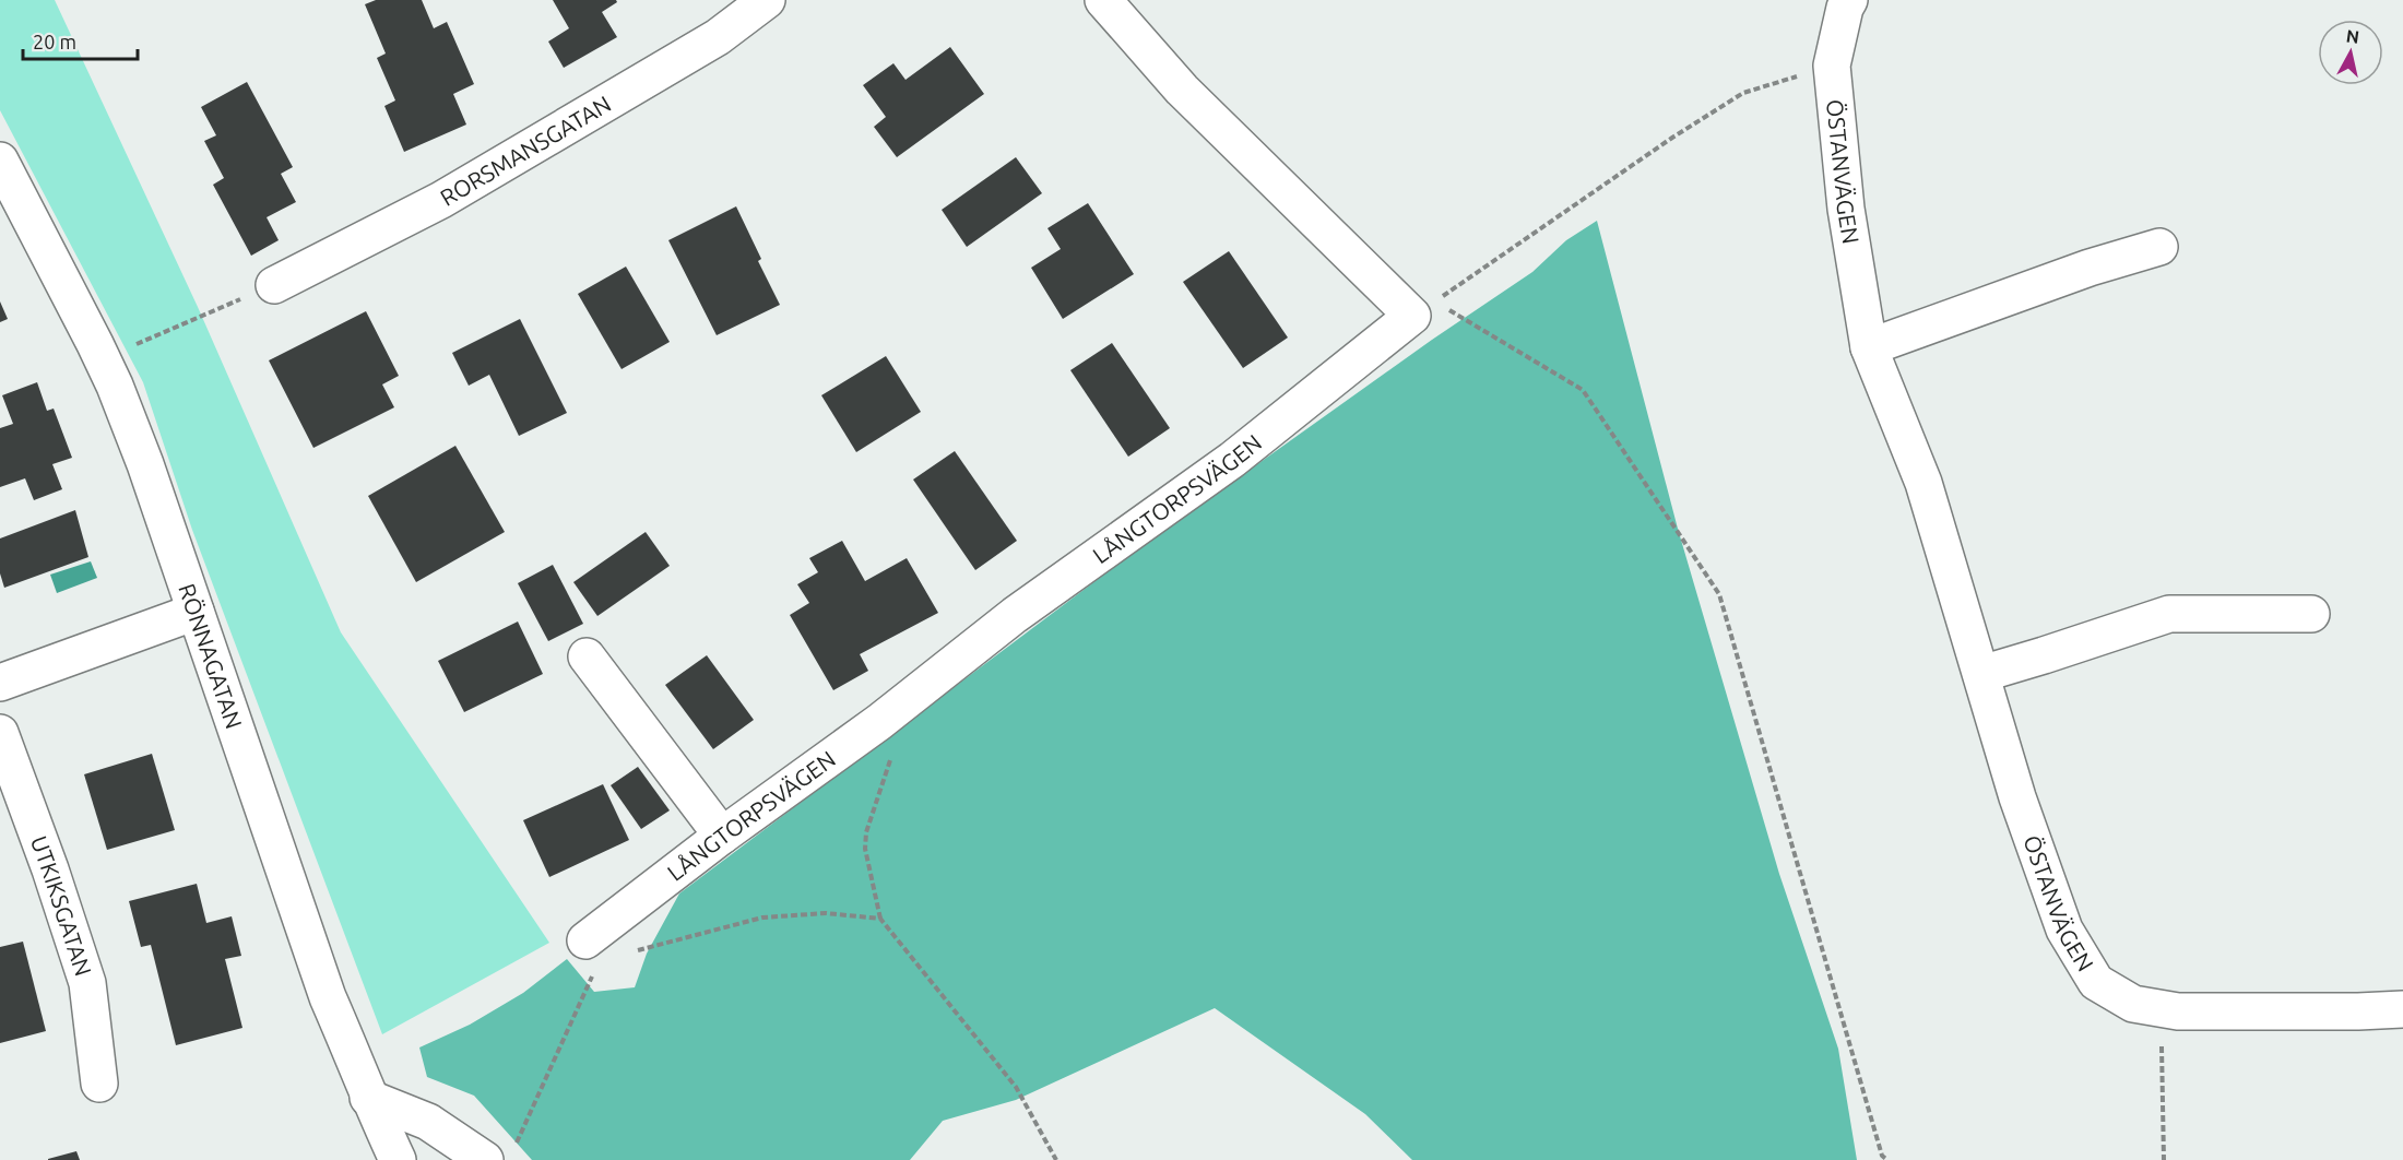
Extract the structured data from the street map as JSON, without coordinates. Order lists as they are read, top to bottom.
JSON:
{
  "streets": {
    "street": [
      "RORSMANSGATAN",
      "ÖSTANVÄGEN",
      "LÅNGTORPSVÄGEN",
      "RÖNNAGATAN",
      "UTKIKSGATAN"
    ]
  },
  "scale_bar": "20 m",
  "north": "top"
}
